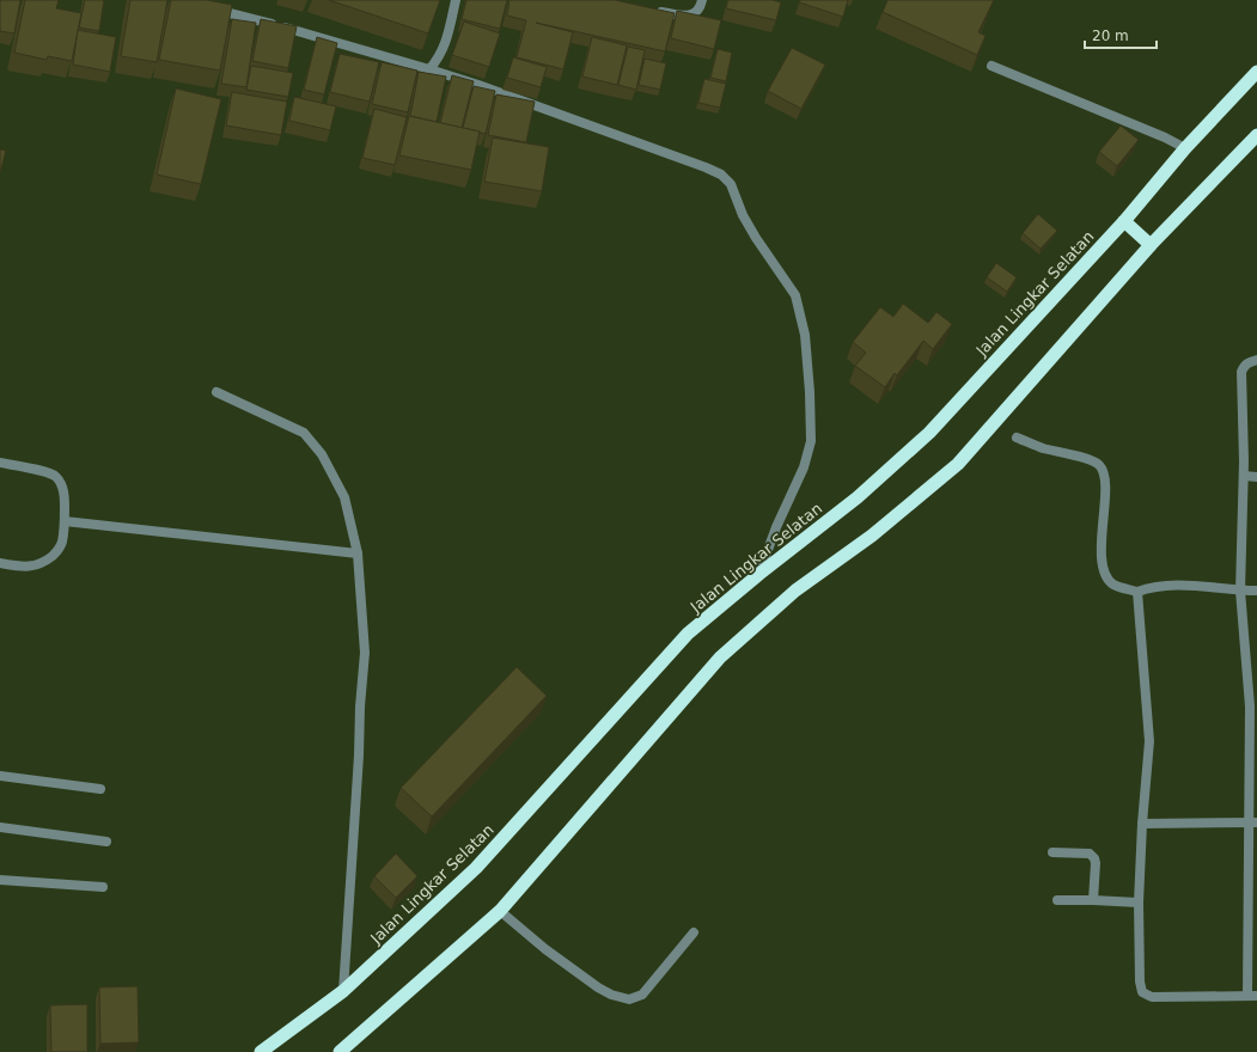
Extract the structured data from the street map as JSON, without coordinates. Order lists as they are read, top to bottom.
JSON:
{
  "streets": {
    "highway": ["Jalan Lingkar Selatan"]
  },
  "scale_bar": "20 m"
}
